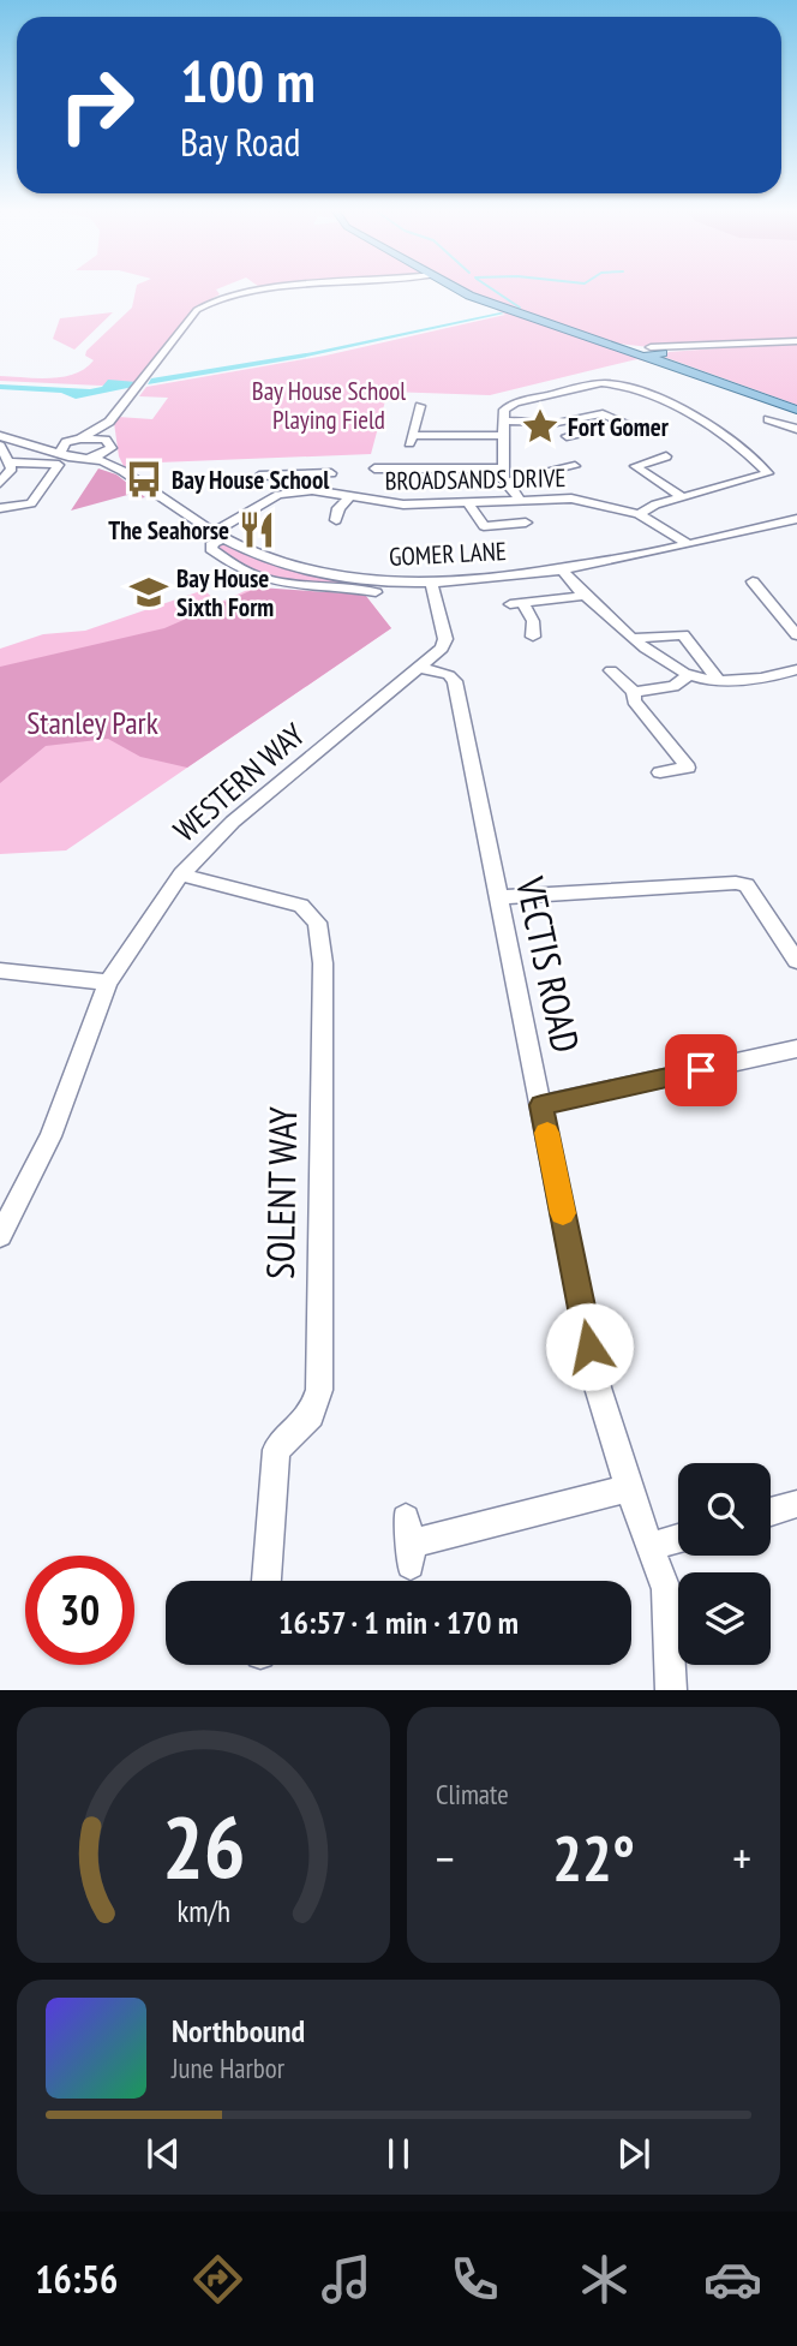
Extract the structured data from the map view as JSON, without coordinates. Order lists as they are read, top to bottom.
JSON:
{
  "streets": {
    "street": [
      "BROADSANDS DRIVE",
      "GOMER LANE",
      "WESTERN WAY",
      "VECTIS ROAD",
      "SOLENT WAY"
    ]
  },
  "crossings": [
    ["BROADSANDS DRIVE", "GOMER LANE"],
    ["GOMER LANE", "WESTERN WAY"],
    ["WESTERN WAY", "VECTIS ROAD"],
    ["WESTERN WAY", "SOLENT WAY"]
  ],
  "parks": ["Bay House School Playing Field", "Stanley Park"],
  "places": {
    "place": ["Fort Gomer"],
    "bus stop": ["Bay House School"],
    "restaurant": ["The Seahorse"],
    "school or university": ["Bay House Sixth Form"]
  },
  "page": {
    "turn": ["100 m", "Bay Road"],
    "limit": "30",
    "trip": "16:57 · 1 min · 170 m",
    "tile": "Climate",
    "heat": ["−", "22°", "+"],
    "song": ["Northbound", "June Harbor"],
    "tabs": "16:56",
    "gauge": ["26", "km/h"]
  }
}
